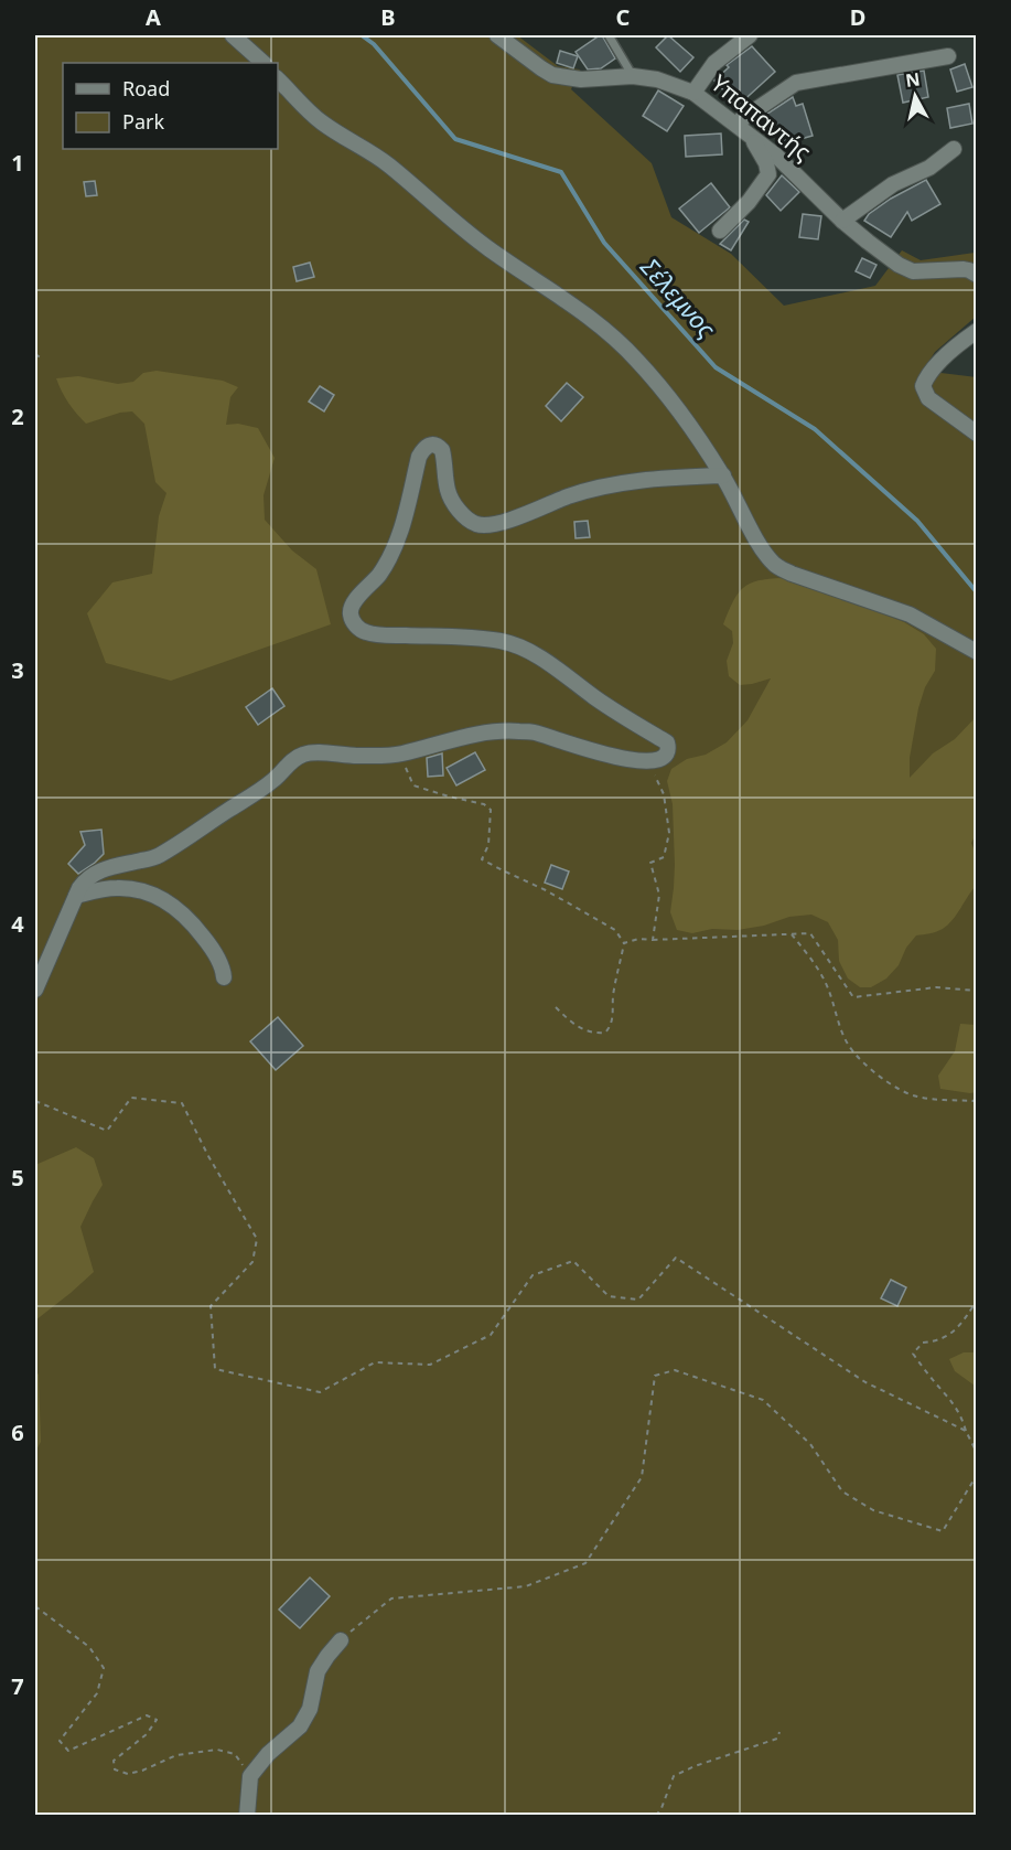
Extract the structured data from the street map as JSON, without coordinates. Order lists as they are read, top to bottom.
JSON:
{
  "streets": {
    "street": ["Υπαπαντής"]
  },
  "water": ["Σέλεμνος"],
  "legend": ["Road", "Park"],
  "north": "top",
  "grid": {
    "columns": [
      "A",
      "B",
      "C",
      "D"
    ],
    "rows": [
      "1",
      "2",
      "3",
      "4",
      "5",
      "6",
      "7"
    ]
  }
}
